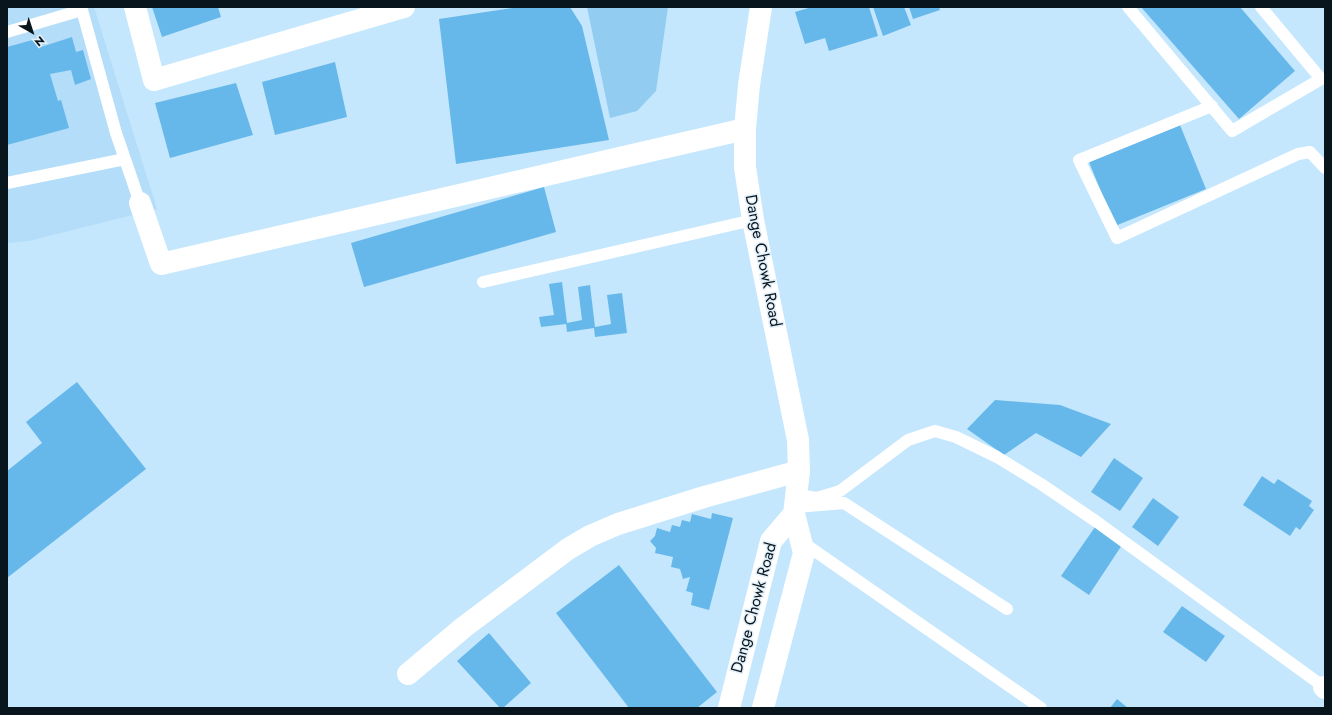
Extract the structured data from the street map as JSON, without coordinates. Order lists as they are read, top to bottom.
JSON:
{
  "streets": {
    "street": ["Dange Chowk Road"]
  },
  "north": "bottom right"
}
